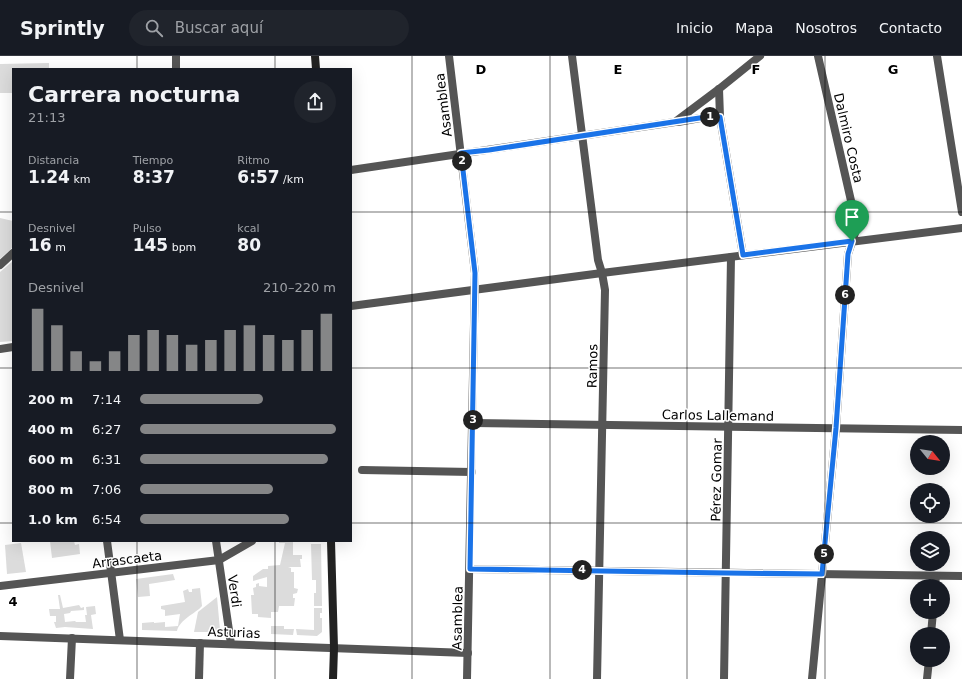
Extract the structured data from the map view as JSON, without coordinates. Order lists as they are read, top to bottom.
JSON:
{
  "streets": {
    "street": [
      "Asamblea",
      "Dalmiro Costa",
      "Ramos",
      "Carlos Lallemand",
      "Pérez Gomar",
      "Arrascaeta",
      "Verdi",
      "Asturias"
    ]
  },
  "crossings": [
    ["Asamblea", "Carlos Lallemand"],
    ["Asamblea", "Asturias"],
    ["Dalmiro Costa", "Carlos Lallemand"],
    ["Ramos", "Carlos Lallemand"],
    ["Carlos Lallemand", "Pérez Gomar"],
    ["Arrascaeta", "Verdi"],
    ["Verdi", "Asturias"]
  ],
  "north": "bottom right",
  "page": {
    "header": "Sprintly",
    "search": "Buscar aquí",
    "nav": [
      "Inicio",
      "Mapa",
      "Nosotros",
      "Contacto"
    ],
    "heading": ["Carrera nocturna", "21:13"],
    "pins": [
      "1",
      "2",
      "6",
      "3",
      "5",
      "4"
    ],
    "stats": [
      ["Distancia", "1.24 km"],
      ["Tiempo", "8:37"],
      ["Ritmo", "6:57 /km"],
      ["Desnivel", "16 m"],
      ["Pulso", "145 bpm"],
      ["kcal", "80"]
    ],
    "chart": ["Desnivel", "210–220 m"],
    "list": [
      {
        "name": "200 m",
        "note": "7:14"
      },
      {
        "name": "400 m",
        "note": "6:27"
      },
      {
        "name": "600 m",
        "note": "6:31"
      },
      {
        "name": "800 m",
        "note": "7:06"
      },
      {
        "name": "1.0 km",
        "note": "6:54"
      }
    ],
    "map_buttons": ["+", "−"]
  },
  "grid": {
    "columns": [
      "D",
      "E",
      "F",
      "G"
    ],
    "rows": ["4"]
  }
}
